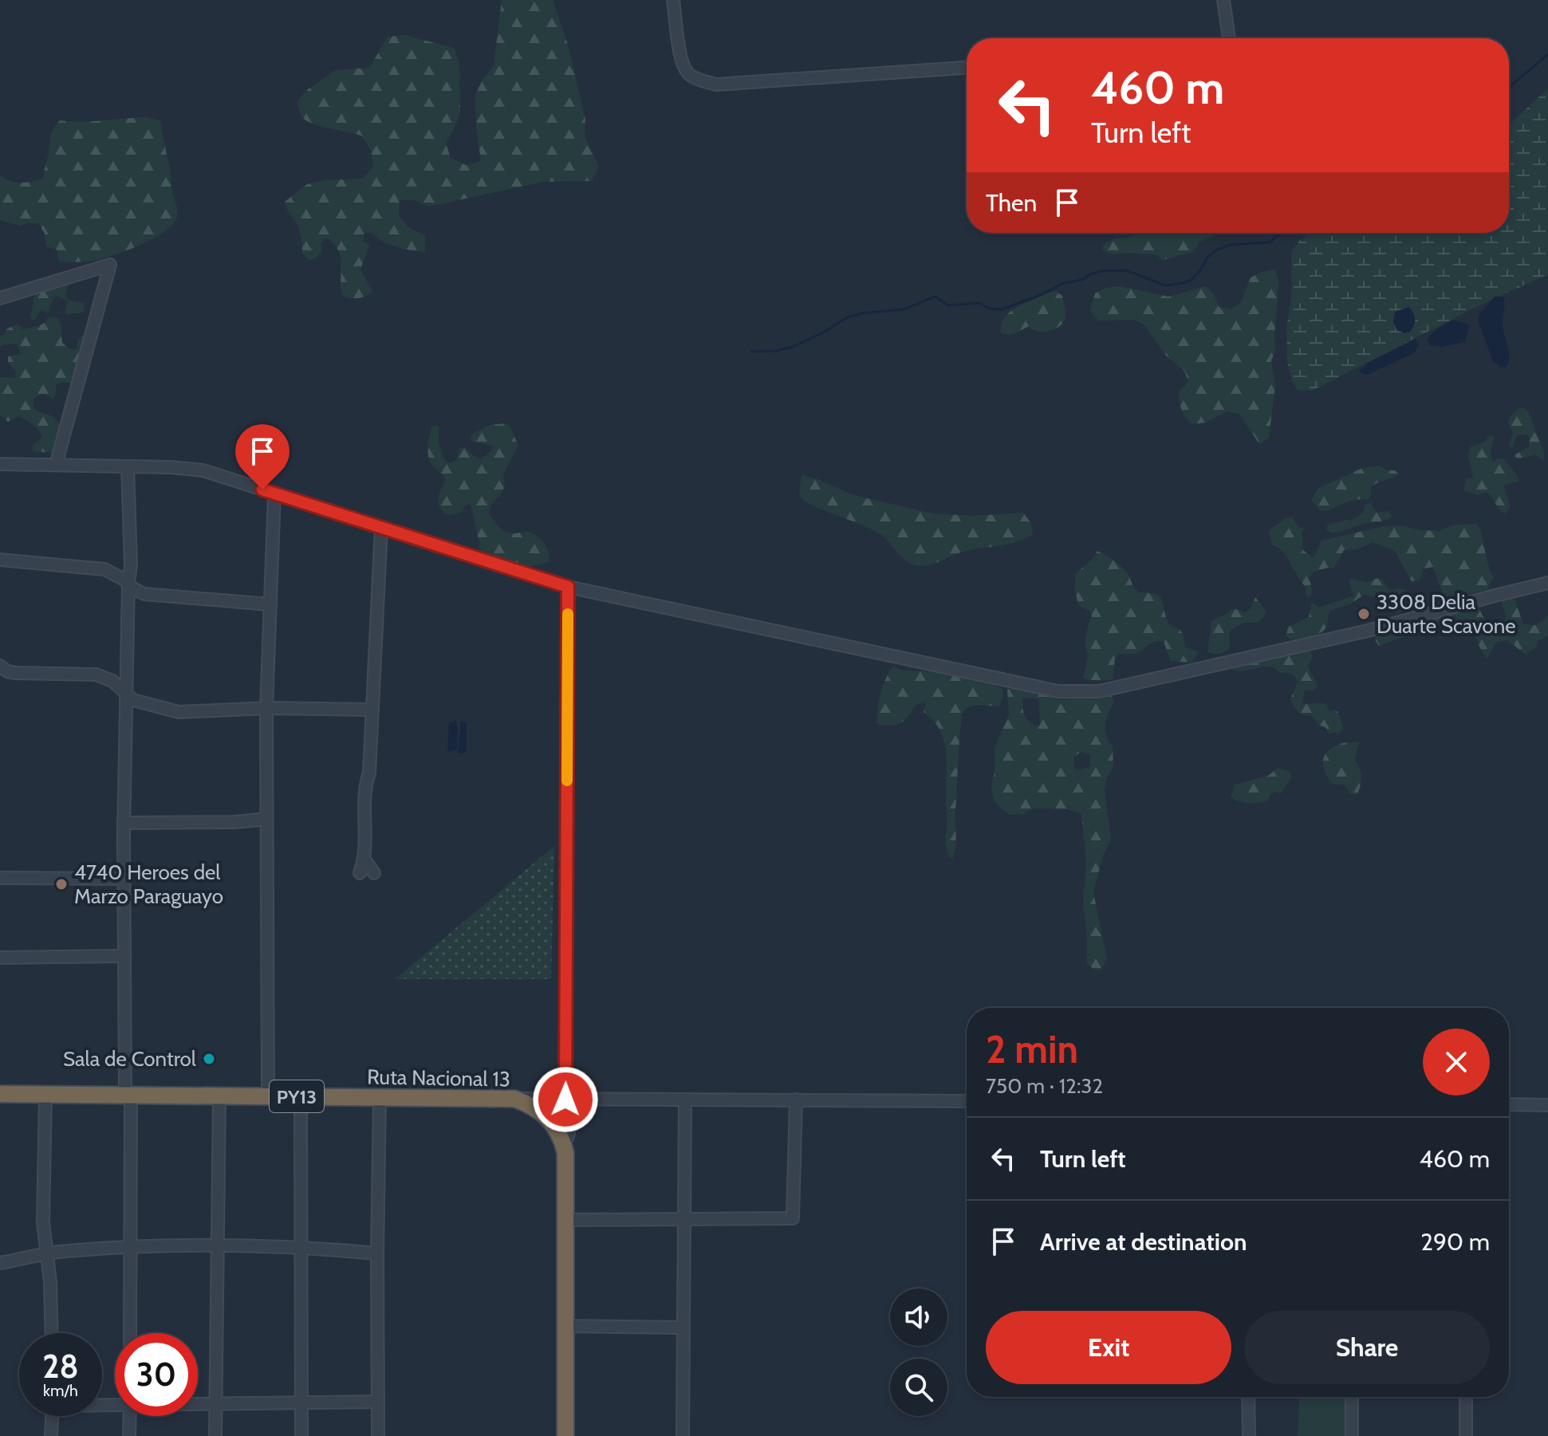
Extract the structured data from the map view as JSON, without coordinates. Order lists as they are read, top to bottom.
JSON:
{
  "streets": {
    "highway": ["Ruta Nacional 13", "PY13"]
  },
  "places": ["3308 Delia Duarte Scavone", "4740 Heroes del Marzo Paraguayo", "Sala de Control"],
  "page": {
    "turn": ["460 m", "Turn left"],
    "then": "Then",
    "heading": ["2 min", "750 m · 12:32"],
    "list": [
      {
        "name": "Turn left",
        "value": "460 m"
      },
      {
        "name": "Arrive at destination",
        "value": "290 m"
      }
    ],
    "buttons": ["Exit", "Share"],
    "speed": "28 km/h",
    "limit": "30"
  }
}
